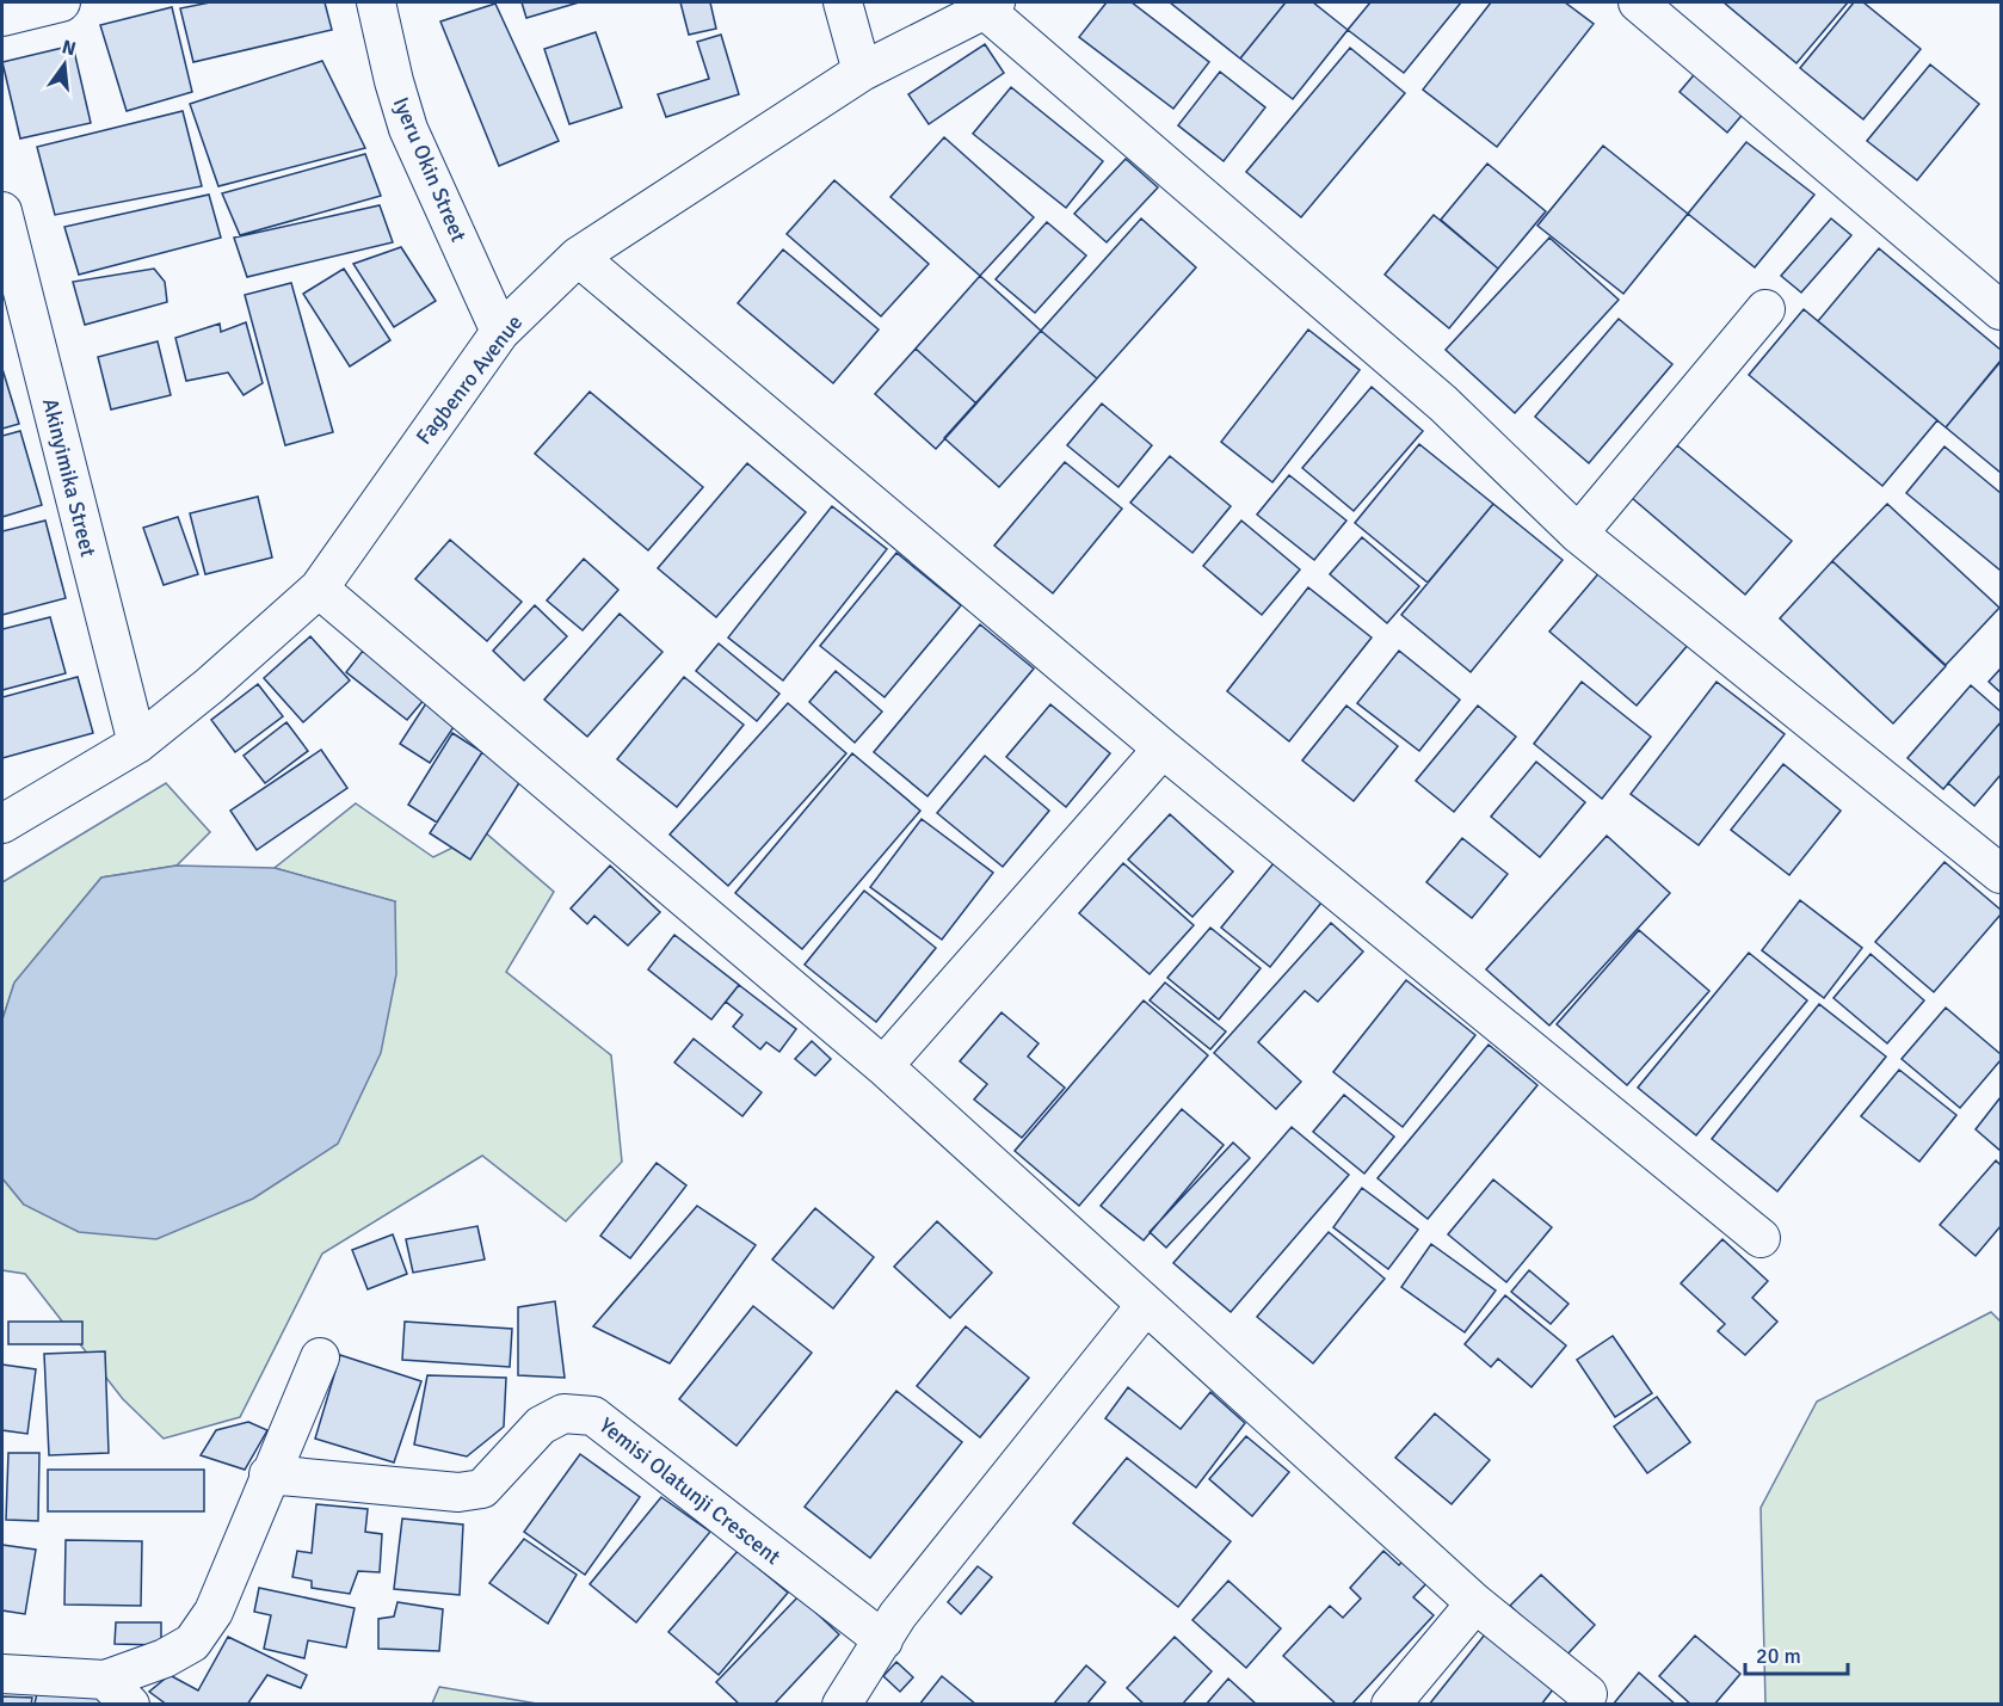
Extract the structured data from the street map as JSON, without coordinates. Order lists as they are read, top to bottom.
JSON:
{
  "streets": {
    "street": [
      "Iyeru Okin Street",
      "Fagbenro Avenue",
      "Akinyimika Street",
      "Yemisi Olatunji Crescent"
    ]
  },
  "crossings": [
    ["Iyeru Okin Street", "Fagbenro Avenue"],
    ["Fagbenro Avenue", "Akinyimika Street"]
  ],
  "scale_bar": "20 m",
  "north": "top"
}
